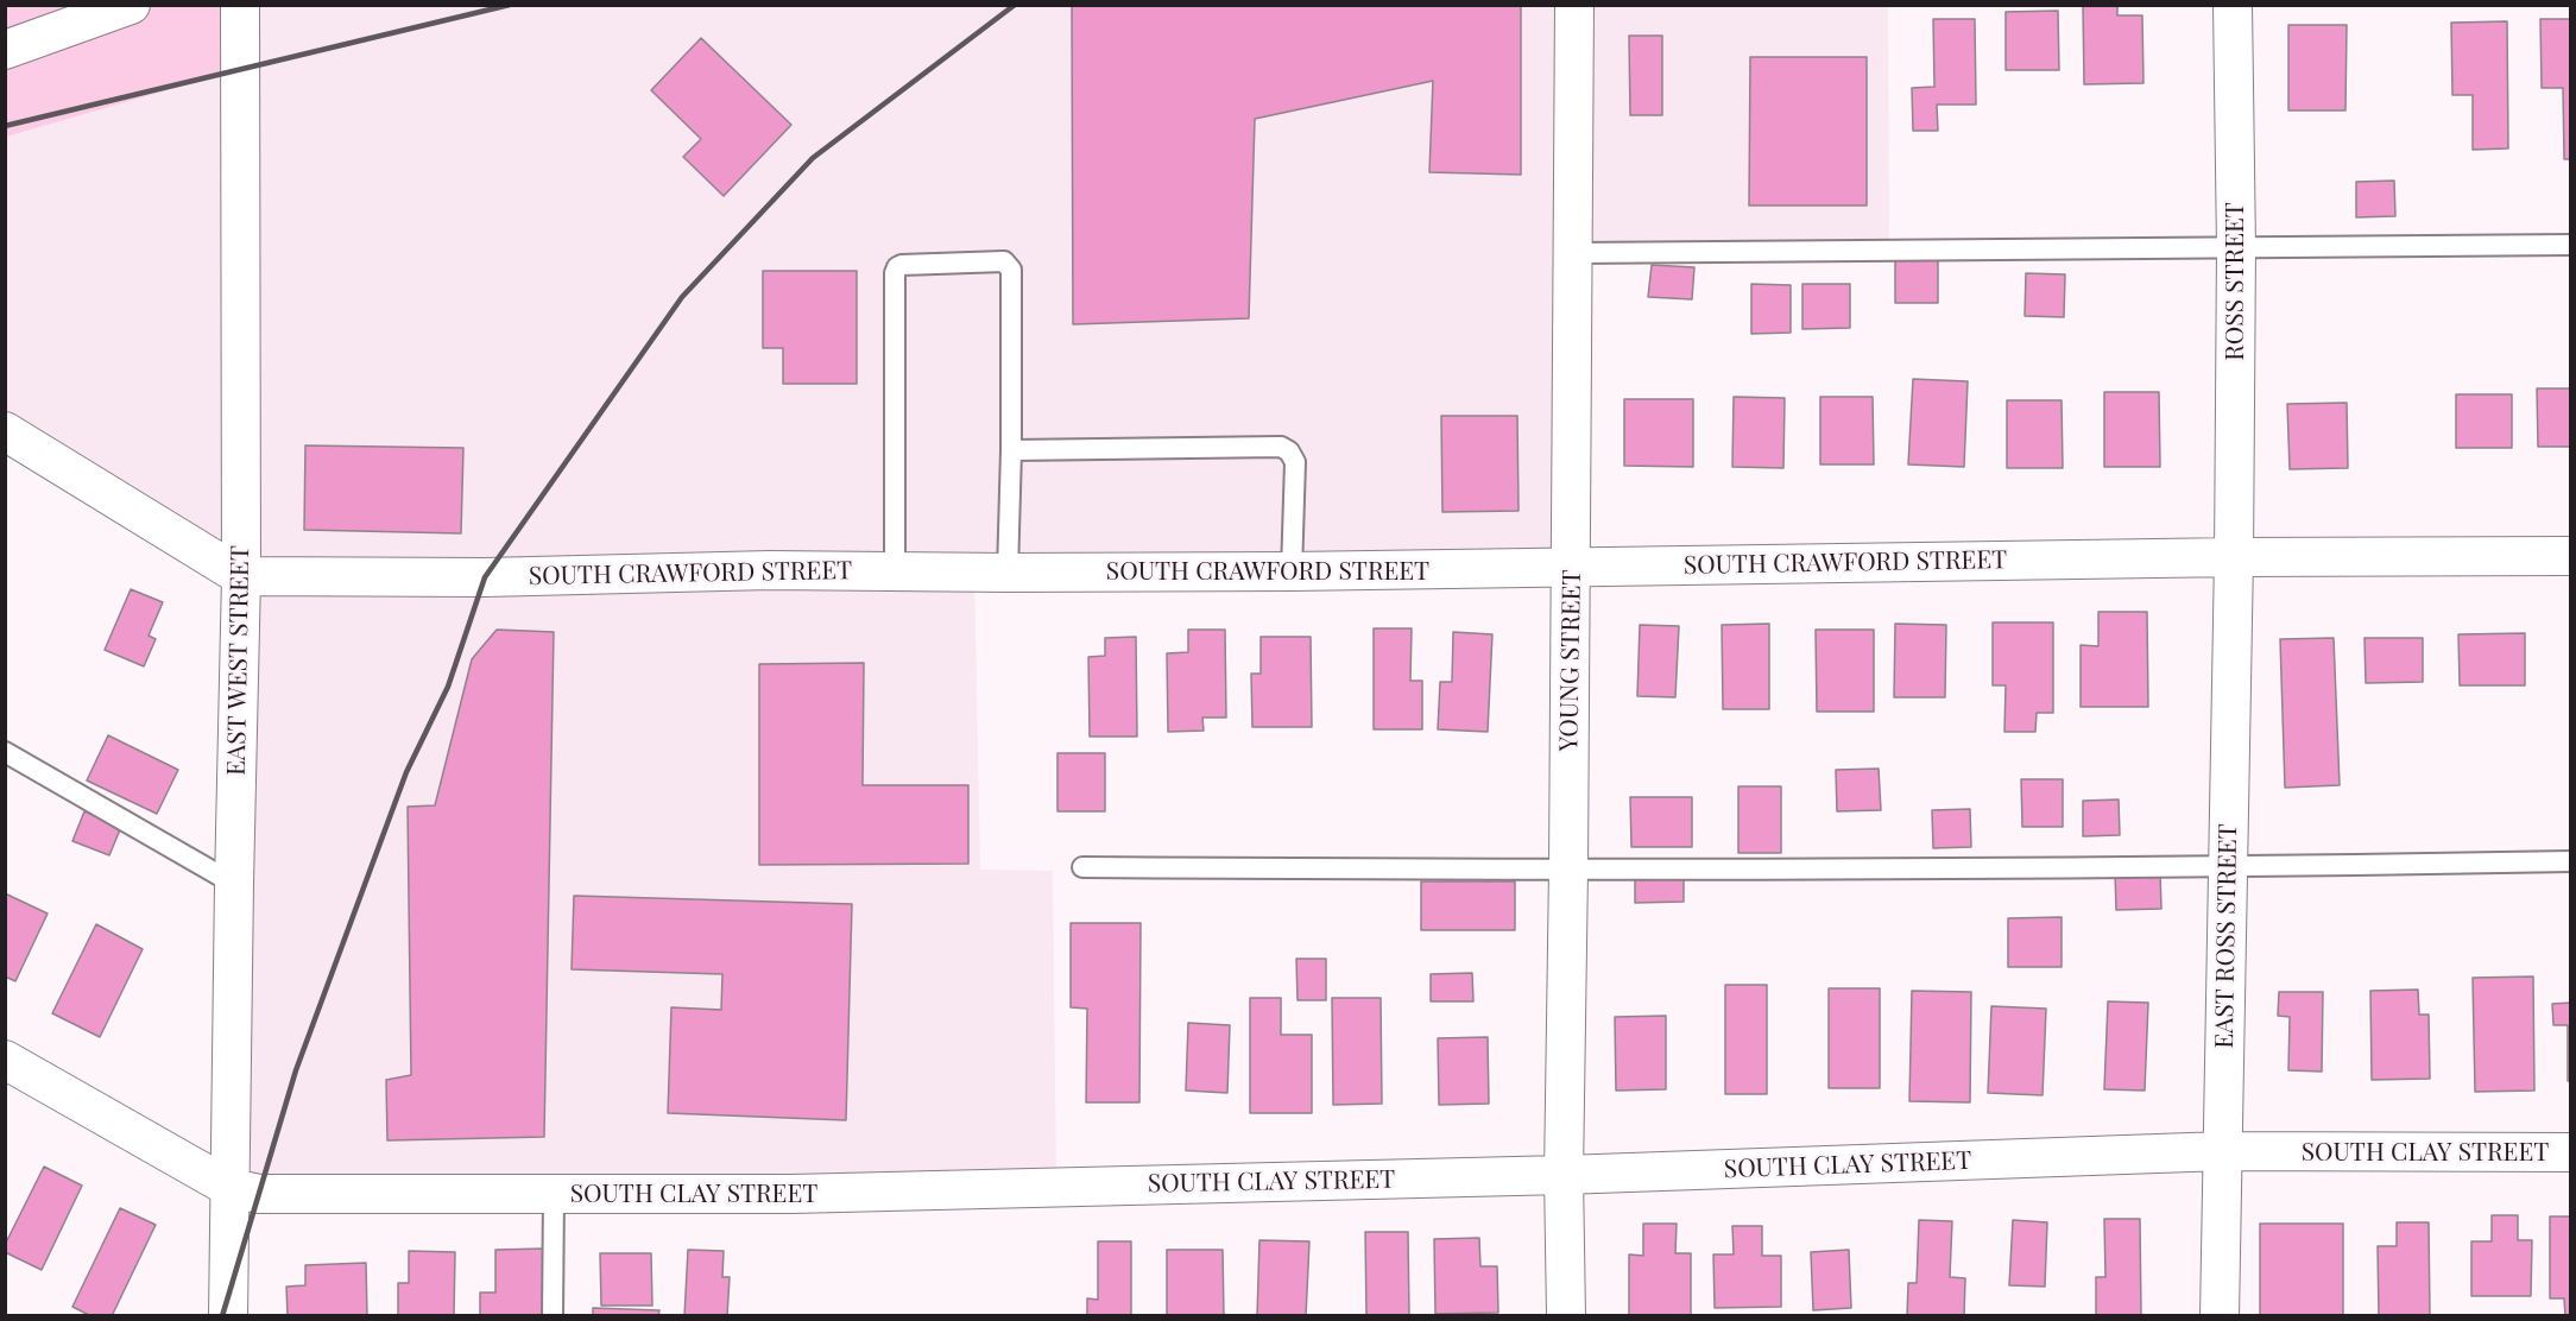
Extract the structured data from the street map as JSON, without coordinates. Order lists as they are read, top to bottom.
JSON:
{
  "streets": {
    "street": [
      "ROSS STREET",
      "SOUTH CRAWFORD STREET",
      "EAST WEST STREET",
      "YOUNG STREET",
      "EAST ROSS STREET",
      "SOUTH CLAY STREET"
    ]
  },
  "crossings": [
    ["ROSS STREET", "SOUTH CRAWFORD STREET"],
    ["ROSS STREET", "EAST ROSS STREET"],
    ["SOUTH CRAWFORD STREET", "EAST WEST STREET"],
    ["SOUTH CRAWFORD STREET", "YOUNG STREET"],
    ["SOUTH CRAWFORD STREET", "EAST ROSS STREET"],
    ["EAST WEST STREET", "SOUTH CLAY STREET"],
    ["YOUNG STREET", "SOUTH CLAY STREET"],
    ["EAST ROSS STREET", "SOUTH CLAY STREET"]
  ]
}
